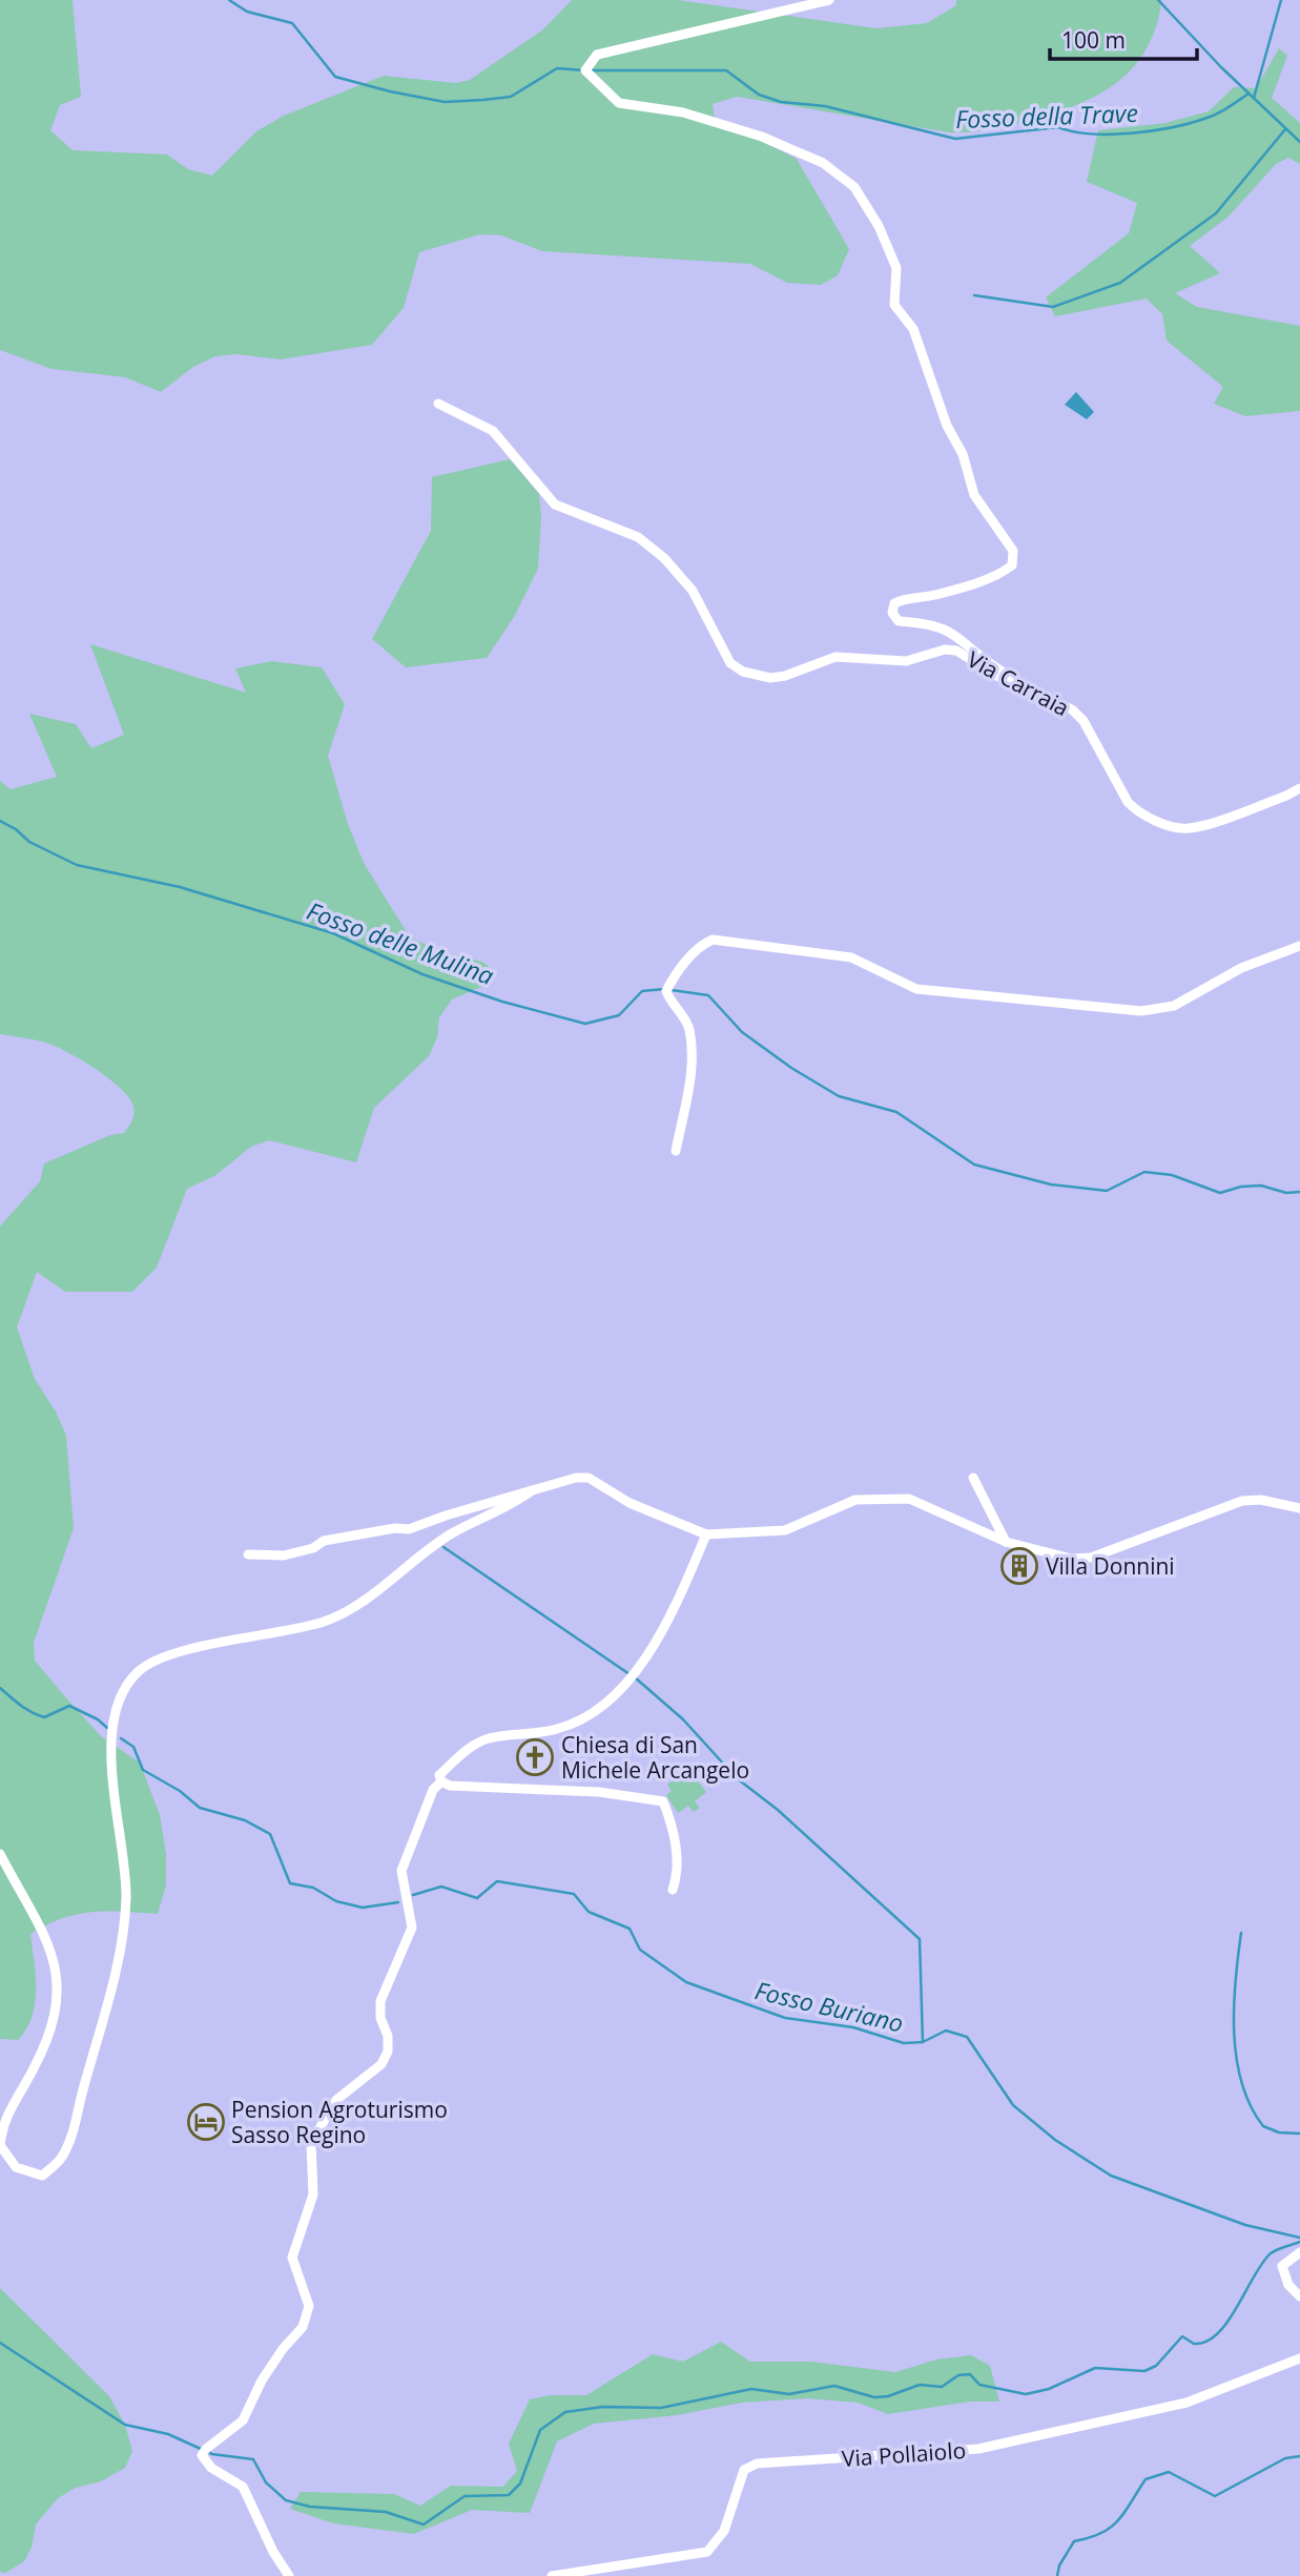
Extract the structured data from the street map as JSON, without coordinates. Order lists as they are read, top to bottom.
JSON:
{
  "streets": {
    "street": ["Via Carraia", "Via Pollaiolo"]
  },
  "water": ["Fosso della Trave", "Fosso delle Mulina", "Fosso Buriano"],
  "places": {
    "building": ["Villa Donnini"],
    "church": ["Chiesa di San Michele Arcangelo"],
    "hotel": ["Pension Agroturismo Sasso Regino"]
  },
  "scale_bar": "100 m"
}
